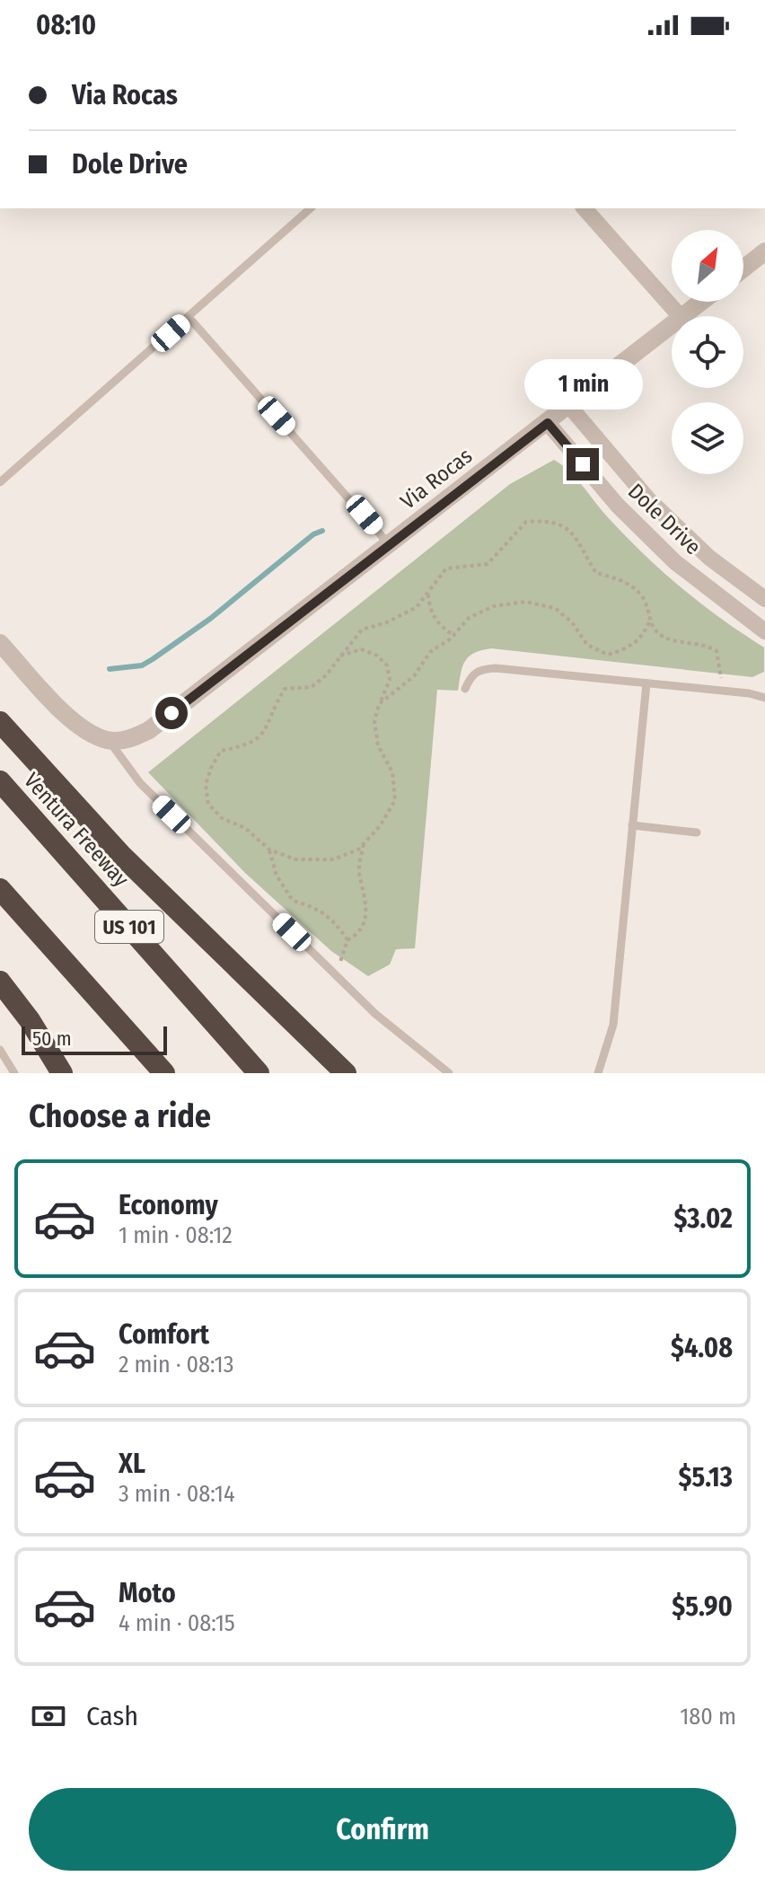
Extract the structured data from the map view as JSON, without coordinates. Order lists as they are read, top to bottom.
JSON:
{
  "streets": {
    "highway": ["Ventura Freeway", "US 101"],
    "street": ["Via Rocas", "Dole Drive"]
  },
  "crossings": [
    ["Via Rocas", "Dole Drive"]
  ],
  "scale_bar": "50 m",
  "north": "top right",
  "page": {
    "status": "08:10",
    "banner": ["Via Rocas", "Dole Drive"],
    "bubble": "1 min",
    "scale": "50 m",
    "heading": "Choose a ride",
    "list": [
      {
        "name": "Economy",
        "note": "1 min · 08:12",
        "value": "$3.02"
      },
      {
        "name": "Comfort",
        "note": "2 min · 08:13",
        "value": "$4.08"
      },
      {
        "name": "XL",
        "note": "3 min · 08:14",
        "value": "$5.13"
      },
      {
        "name": "Moto",
        "note": "4 min · 08:15",
        "value": "$5.90"
      }
    ],
    "pay": ["Cash", "180 m"],
    "buttons": "Confirm"
  }
}
